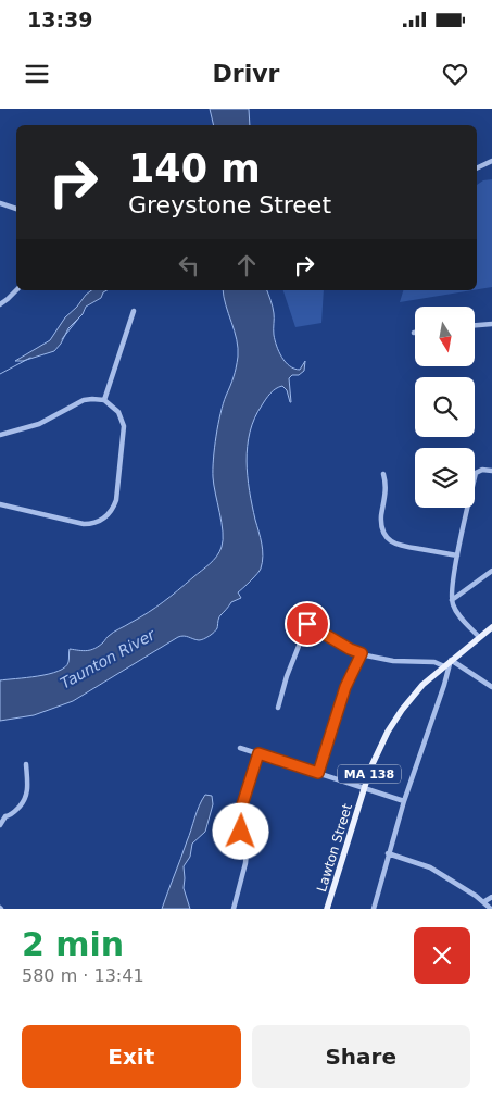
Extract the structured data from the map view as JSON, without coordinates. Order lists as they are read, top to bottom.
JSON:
{
  "streets": {
    "main road": ["MA 138", "Lawton Street"]
  },
  "crossings": [
    ["MA 138", "Lawton Street"]
  ],
  "water": ["Taunton River"],
  "north": "bottom",
  "page": {
    "status": "13:39",
    "header": "Drivr",
    "turn": ["140 m", "Greystone Street"],
    "heading": ["2 min", "580 m · 13:41"],
    "buttons": ["Exit", "Share"]
  }
}
